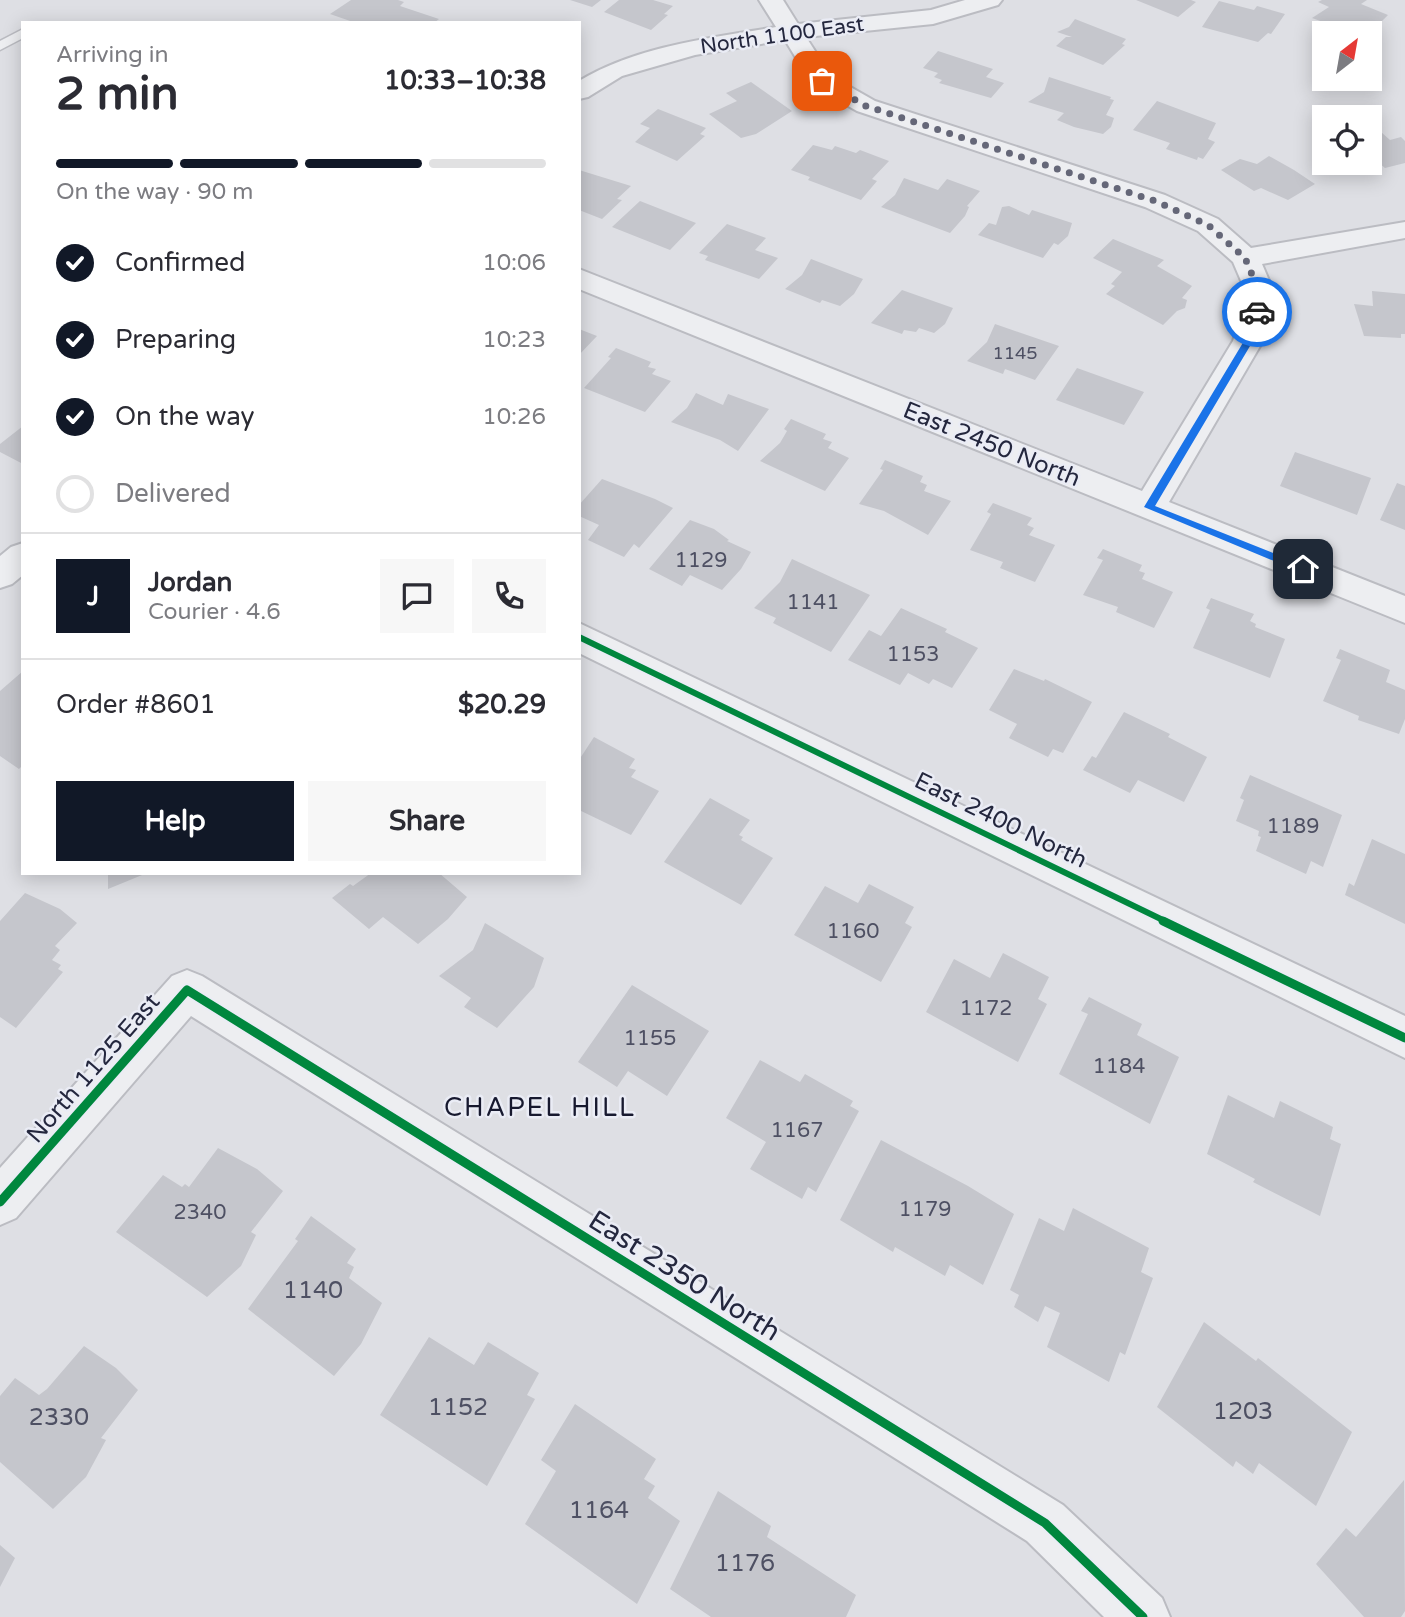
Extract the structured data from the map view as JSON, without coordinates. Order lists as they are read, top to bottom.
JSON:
{
  "streets": {
    "street": [
      "North 1100 East",
      "East 2450 North",
      "East 2400 North",
      "North 1125 East",
      "East 2350 North"
    ]
  },
  "crossings": [
    ["North 1125 East", "East 2350 North"]
  ],
  "districts": ["CHAPEL HILL"],
  "house_numbers": [
    "1145",
    "1129",
    "1141",
    "1153",
    "1189",
    "1160",
    "1172",
    "1155",
    "1184",
    "1167",
    "1179",
    "2340",
    "1140",
    "1152",
    "1203",
    "2330",
    "1164",
    "1176"
  ],
  "north": "top right",
  "page": {
    "heading": ["2 min", "Arriving in", "10:33–10:38"],
    "panel": [
      "Jordan",
      "Courier · 4.6",
      "Order #8601",
      "$20.29"
    ],
    "bar": "On the way · 90 m",
    "list": [
      ["Confirmed", "10:06"],
      ["Preparing", "10:23"],
      ["On the way", "10:26"],
      "Delivered"
    ],
    "round": "J",
    "buttons": ["Help", "Share"]
  }
}
